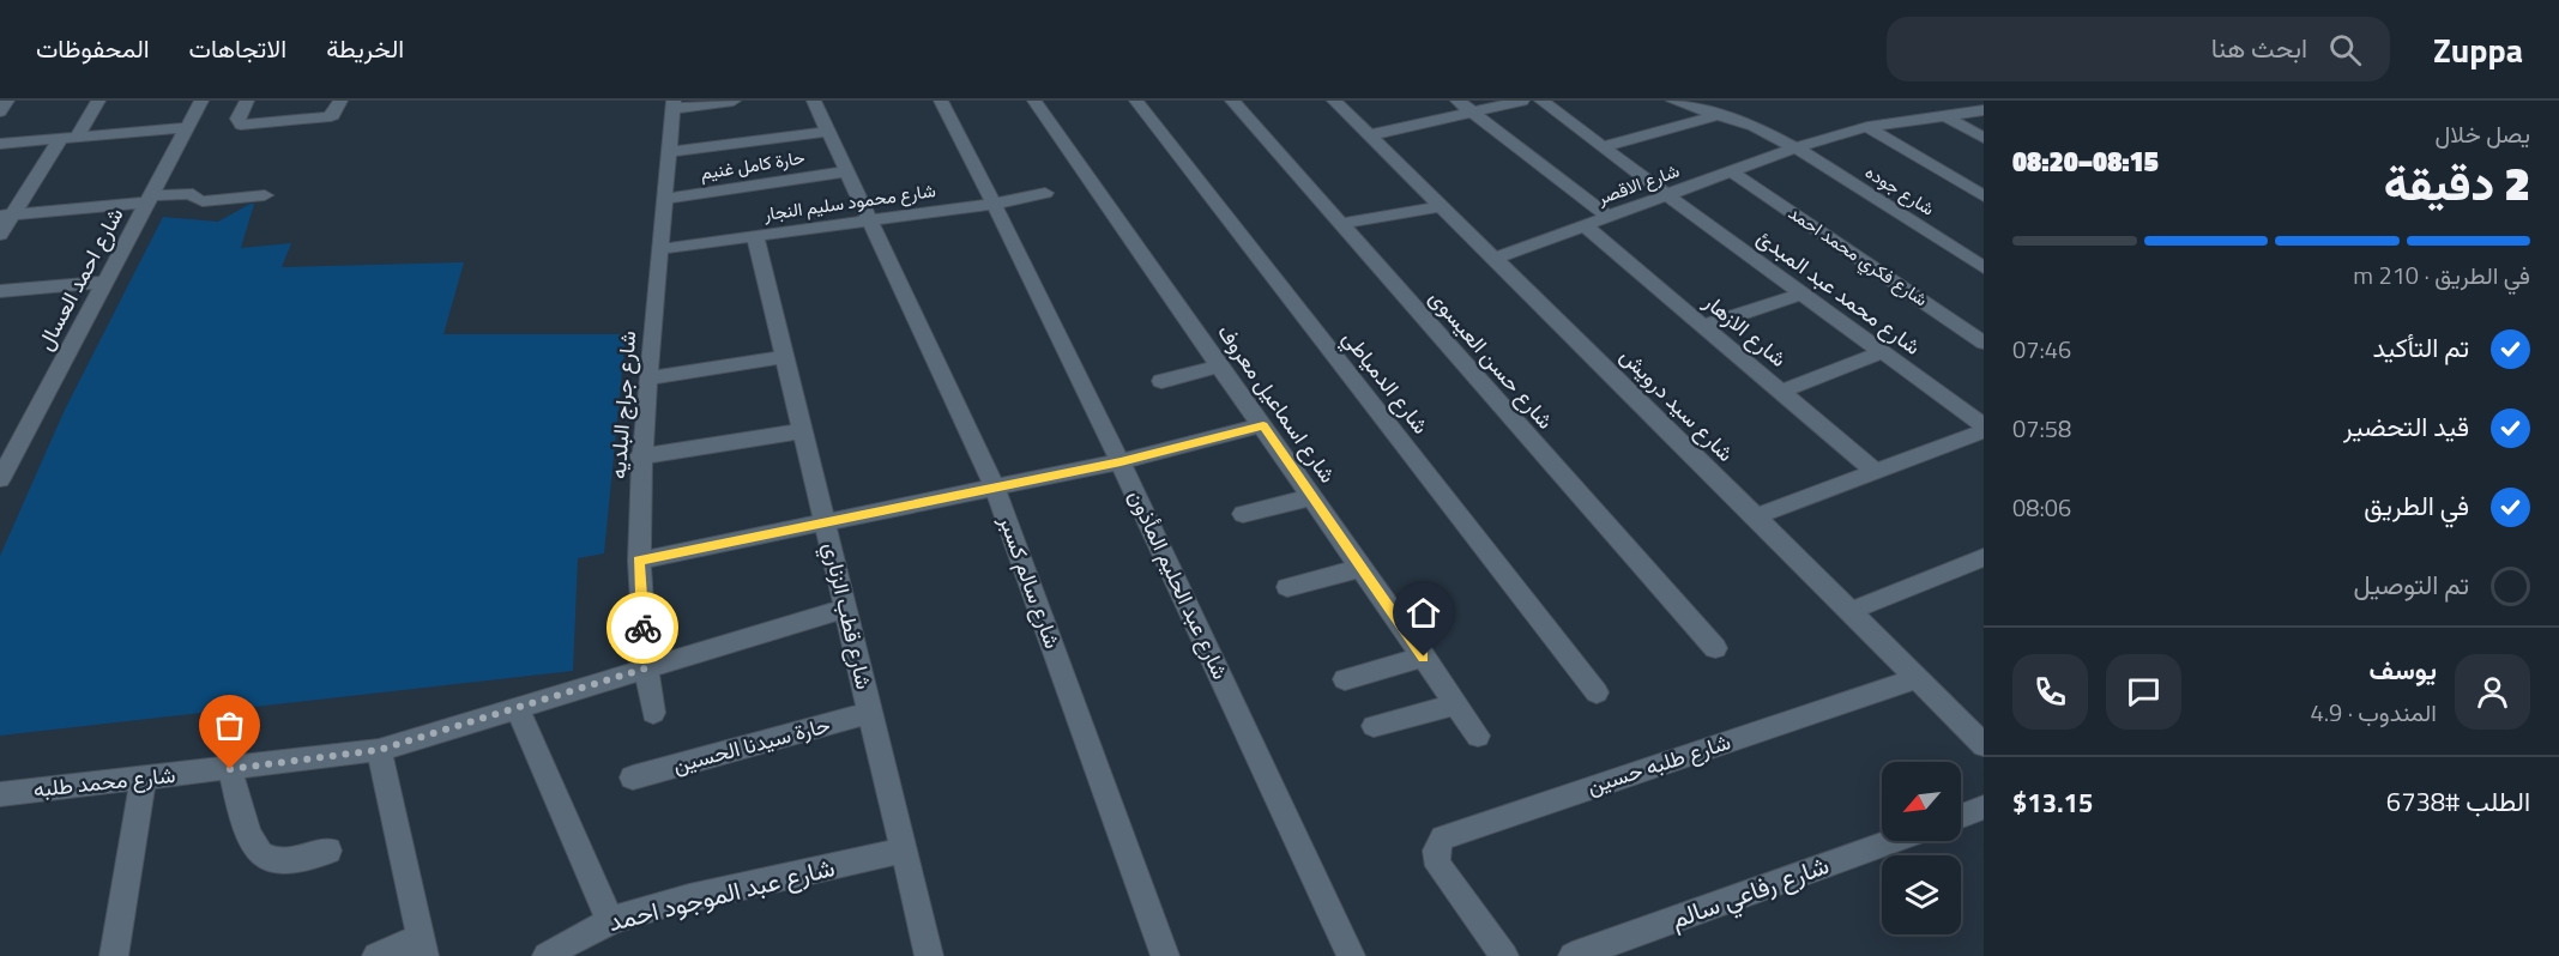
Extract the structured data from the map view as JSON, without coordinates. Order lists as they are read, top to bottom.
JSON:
{
  "streets": {
    "street": [
      "حارة كامل غنيم",
      "شارع الاقصر",
      "شارع جوده",
      "شارع محمود سليم النجار",
      "شارع فكري محمد احمد",
      "شارع احمد العسال",
      "شارع محمد عبد المبدئ",
      "شارع الازهار",
      "شارع حسن العيسوى",
      "شارع الدمياطي",
      "شارع اسماعيل معروف",
      "شارع جراج البلديه",
      "شارع سيد درويش",
      "شارع سالم كسبر",
      "شارع عبد الحليم المأذون",
      "شارع قطب الزناري",
      "حارة سيدنا الحسين",
      "شارع طلبه حسين",
      "شارع محمد طلبه",
      "شارع رفاعي سالم",
      "شارع عبد الموجود احمد"
    ]
  },
  "crossings": [
    ["حارة كامل غنيم", "شارع جراج البلديه"],
    ["حارة كامل غنيم", "شارع سالم كسبر"],
    ["شارع الاقصر", "شارع جوده"],
    ["شارع الاقصر", "شارع فكري محمد احمد"],
    ["شارع الاقصر", "شارع محمد عبد المبدئ"],
    ["شارع الاقصر", "شارع الازهار"],
    ["شارع الاقصر", "شارع سيد درويش"],
    ["شارع محمود سليم النجار", "شارع جراج البلديه"],
    ["شارع محمود سليم النجار", "شارع سالم كسبر"],
    ["شارع محمود سليم النجار", "شارع عبد الحليم المأذون"],
    ["شارع محمود سليم النجار", "شارع قطب الزناري"],
    ["شارع جراج البلديه", "شارع محمد طلبه"],
    ["شارع سيد درويش", "شارع طلبه حسين"],
    ["شارع قطب الزناري", "حارة سيدنا الحسين"],
    ["شارع قطب الزناري", "شارع محمد طلبه"],
    ["شارع قطب الزناري", "شارع عبد الموجود احمد"]
  ],
  "north": "bottom left",
  "page": {
    "header": "Zuppa",
    "search": "ابحث هنا",
    "nav": ["الخريطة", "الاتجاهات", "المحفوظات"],
    "heading": ["2 دقيقة", "يصل خلال", "08:15–08:20"],
    "panel": [
      "يوسف",
      "المندوب · 4.9",
      "الطلب #6738",
      "$13.15"
    ],
    "bar": "في الطريق · 210 m",
    "list": [
      ["تم التأكيد", "07:46"],
      ["قيد التحضير", "07:58"],
      ["في الطريق", "08:06"],
      "تم التوصيل"
    ]
  }
}
